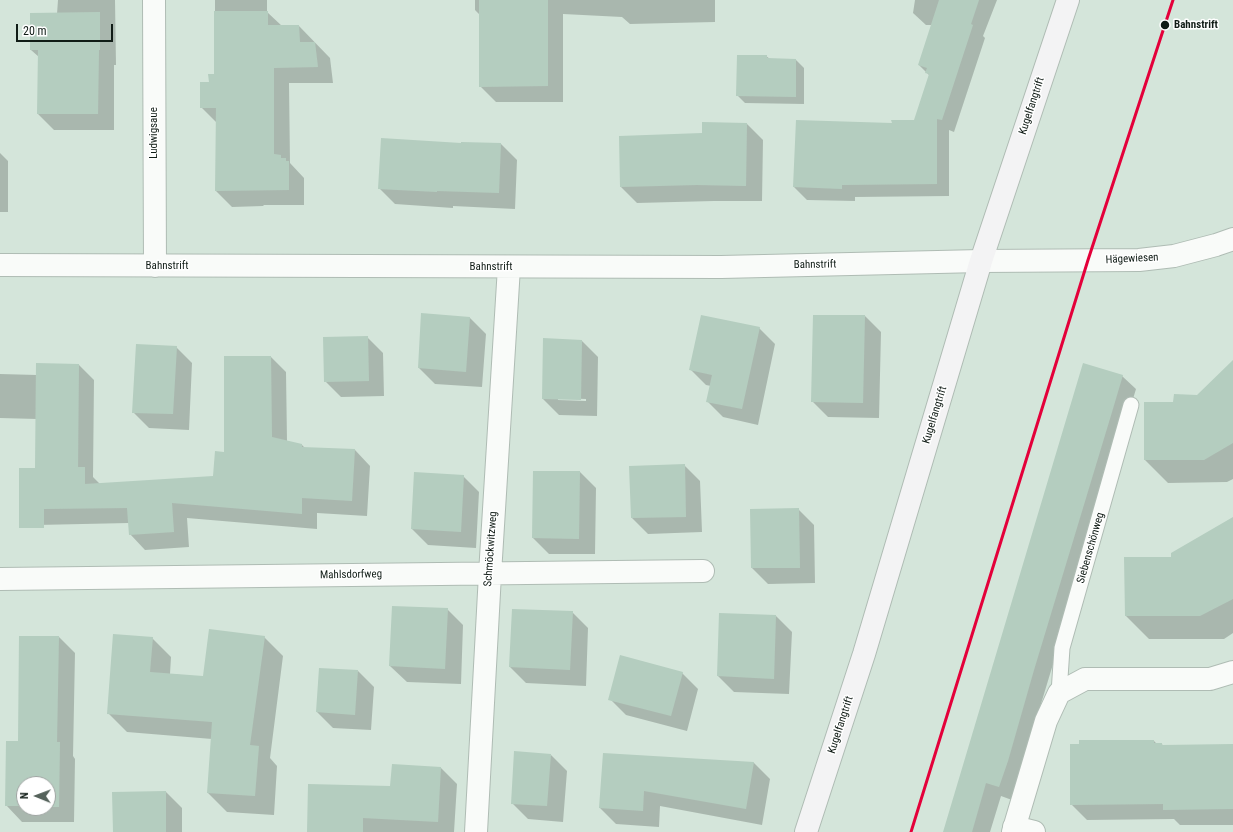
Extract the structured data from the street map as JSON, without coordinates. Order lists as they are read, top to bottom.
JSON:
{
  "streets": {
    "street": [
      "Kugelfangtrift",
      "Ludwigsaue",
      "Hägewiesen",
      "Bahnstrift",
      "Siebenschönweg",
      "Schmöckwitzweg",
      "Mahlsdorfweg"
    ]
  },
  "crossings": [
    ["Kugelfangtrift", "Hägewiesen"],
    ["Kugelfangtrift", "Bahnstrift"],
    ["Ludwigsaue", "Bahnstrift"],
    ["Hägewiesen", "Bahnstrift"],
    ["Bahnstrift", "Schmöckwitzweg"],
    ["Schmöckwitzweg", "Mahlsdorfweg"]
  ],
  "places": ["Bahnstrift"],
  "scale_bar": "20 m",
  "north": "left"
}
